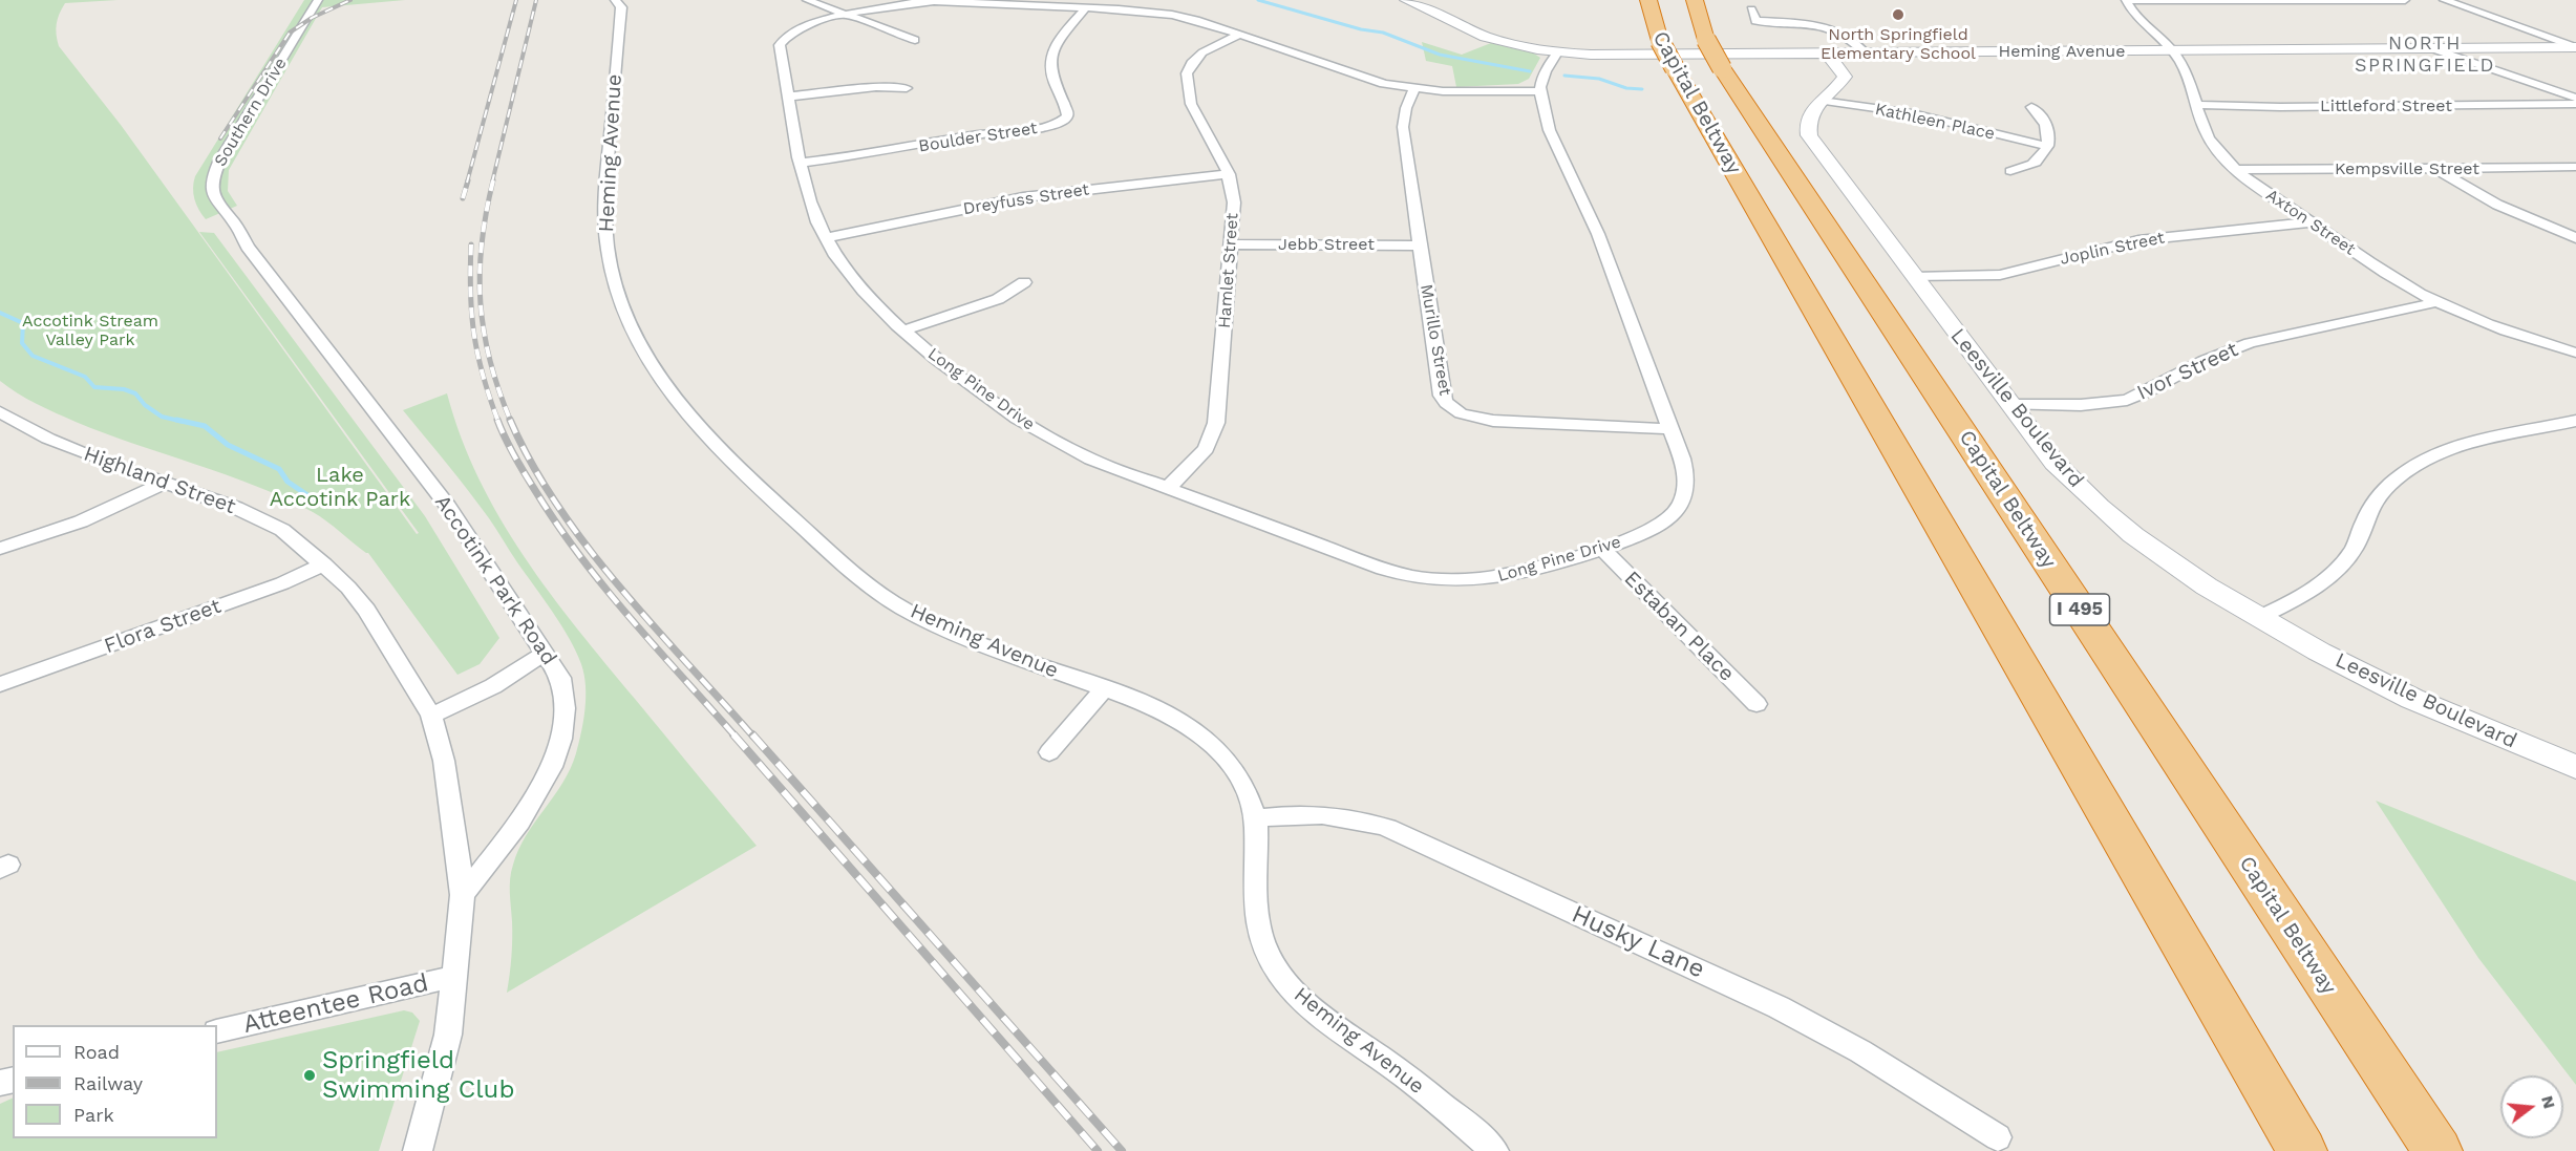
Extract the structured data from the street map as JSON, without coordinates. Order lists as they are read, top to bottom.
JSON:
{
  "streets": {
    "highway": ["Capital Beltway", "I 495"],
    "street": [
      "Heming Avenue",
      "Littleford Street",
      "Southern Drive",
      "Kathleen Place",
      "Boulder Street",
      "Kempsville Street",
      "Dreyfuss Street",
      "Axton Street",
      "Jebb Street",
      "Joplin Street",
      "Hamlet Street",
      "Murillo Street",
      "Ivor Street",
      "Long Pine Drive",
      "Leesville Boulevard",
      "Highland Street",
      "Accotink Park Road",
      "Flora Street",
      "Estaban Place",
      "Husky Lane",
      "Atteentee Road"
    ]
  },
  "crossings": [
    ["Heming Avenue", "Axton Street"],
    ["Heming Avenue", "Leesville Boulevard"],
    ["Heming Avenue", "Husky Lane"],
    ["Littleford Street", "Axton Street"],
    ["Southern Drive", "Accotink Park Road"],
    ["Kathleen Place", "Leesville Boulevard"],
    ["Boulder Street", "Long Pine Drive"],
    ["Kempsville Street", "Axton Street"],
    ["Dreyfuss Street", "Hamlet Street"],
    ["Dreyfuss Street", "Long Pine Drive"],
    ["Axton Street", "Joplin Street"],
    ["Axton Street", "Ivor Street"],
    ["Jebb Street", "Hamlet Street"],
    ["Jebb Street", "Murillo Street"],
    ["Joplin Street", "Leesville Boulevard"],
    ["Hamlet Street", "Long Pine Drive"],
    ["Murillo Street", "Long Pine Drive"],
    ["Ivor Street", "Leesville Boulevard"],
    ["Long Pine Drive", "Estaban Place"],
    ["Highland Street", "Accotink Park Road"],
    ["Highland Street", "Flora Street"],
    ["Highland Street", "Atteentee Road"]
  ],
  "districts": ["NORTH SPRINGFIELD"],
  "parks": ["Accotink Stream Valley Park", "Lake Accotink Park"],
  "places": ["North Springfield Elementary School", "Springfield Swimming Club"],
  "legend": ["Road", "Railway", "Park"],
  "north": "right"
}
